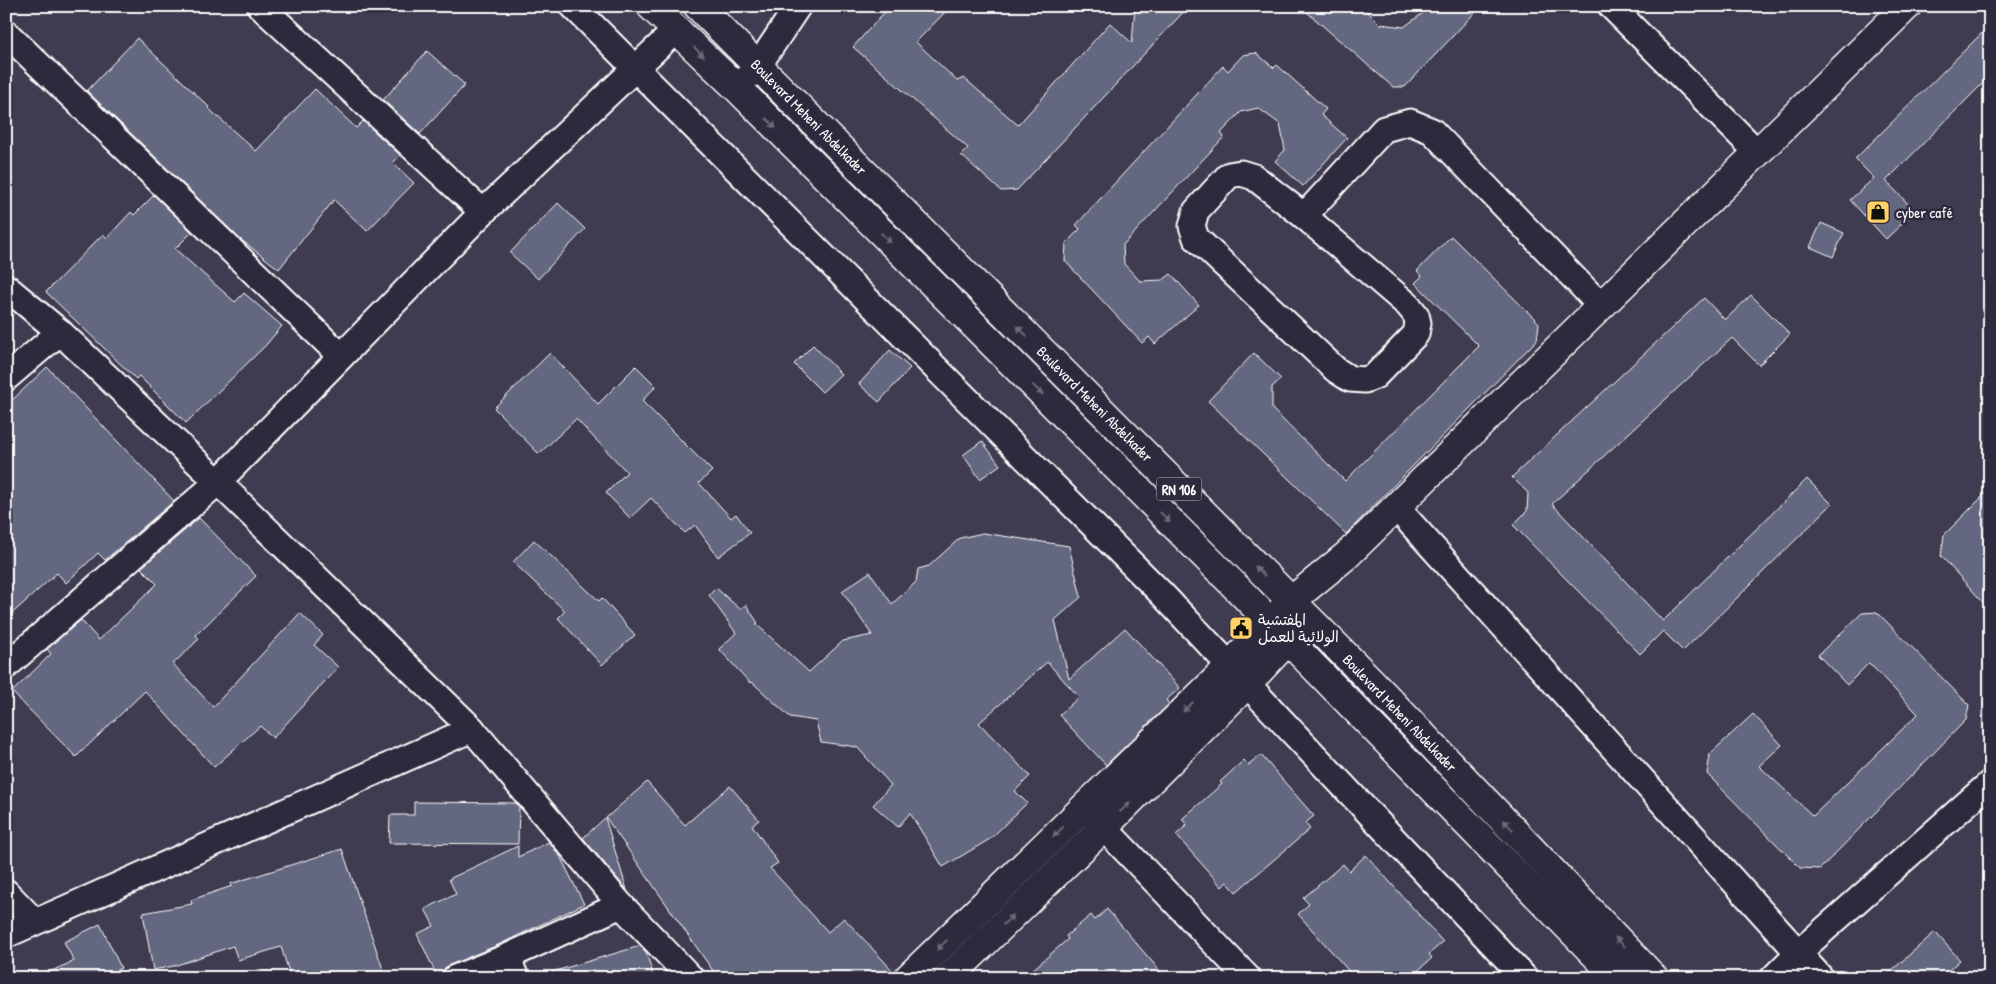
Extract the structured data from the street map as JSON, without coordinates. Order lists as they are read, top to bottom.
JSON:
{
  "streets": {
    "main road": ["Boulevard Meheni Abdelkader", "RN 106"]
  },
  "places": {
    "shop": ["cyber café"],
    "public building": ["المفتشية الولائية للعمل"]
  }
}
